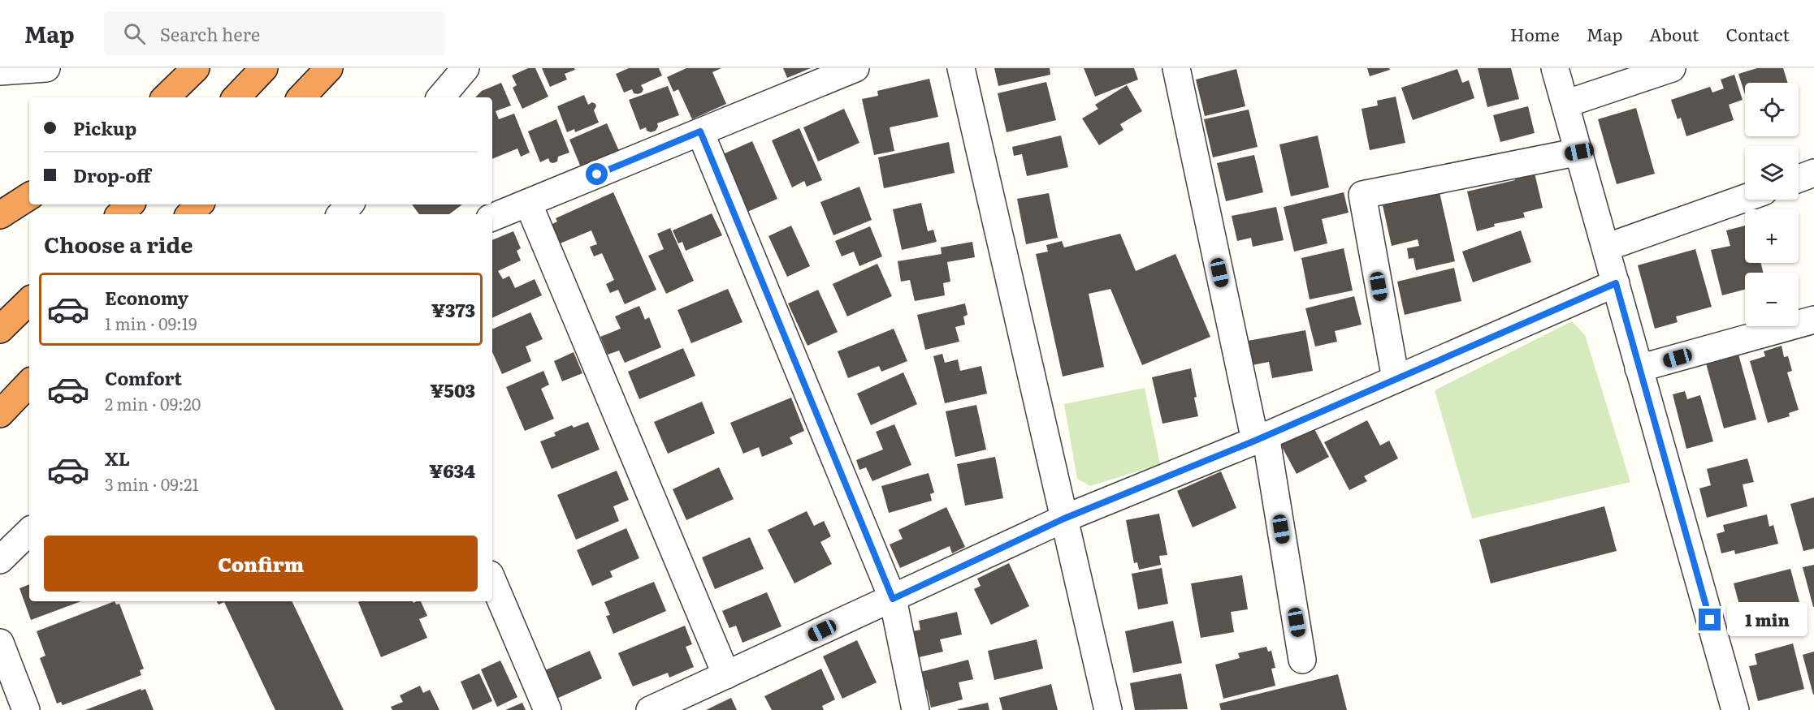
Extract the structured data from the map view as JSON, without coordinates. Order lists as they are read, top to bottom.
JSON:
{
  "page": {
    "header": "Map",
    "search": "Search here",
    "nav": [
      "Home",
      "Map",
      "About",
      "Contact"
    ],
    "map_buttons": ["+", "−"],
    "banner": ["Pickup", "Drop-off"],
    "heading": "Choose a ride",
    "list": [
      {
        "name": "Economy",
        "note": "1 min · 09:19",
        "value": "¥373"
      },
      {
        "name": "Comfort",
        "note": "2 min · 09:20",
        "value": "¥503"
      },
      {
        "name": "XL",
        "note": "3 min · 09:21",
        "value": "¥634"
      }
    ],
    "buttons": "Confirm",
    "bubble": "1 min"
  }
}
